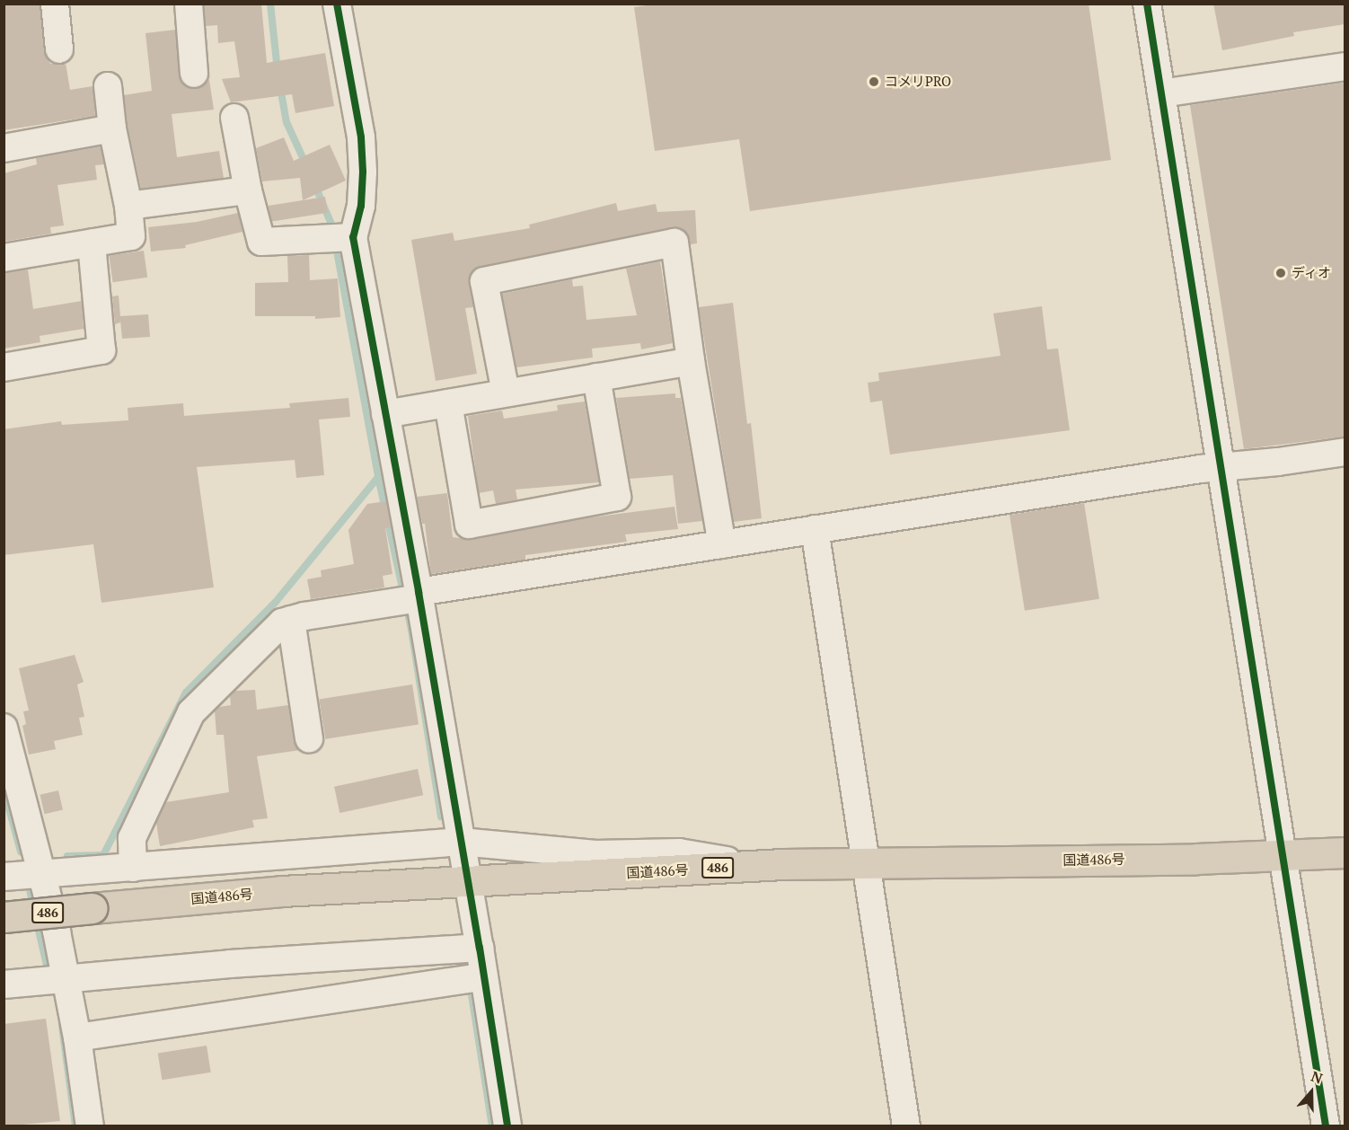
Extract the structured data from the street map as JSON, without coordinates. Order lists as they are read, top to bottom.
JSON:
{
  "streets": {
    "highway": ["国道486号", "486"]
  },
  "places": ["コメリPRO", "ディオ"],
  "north": "top"
}
